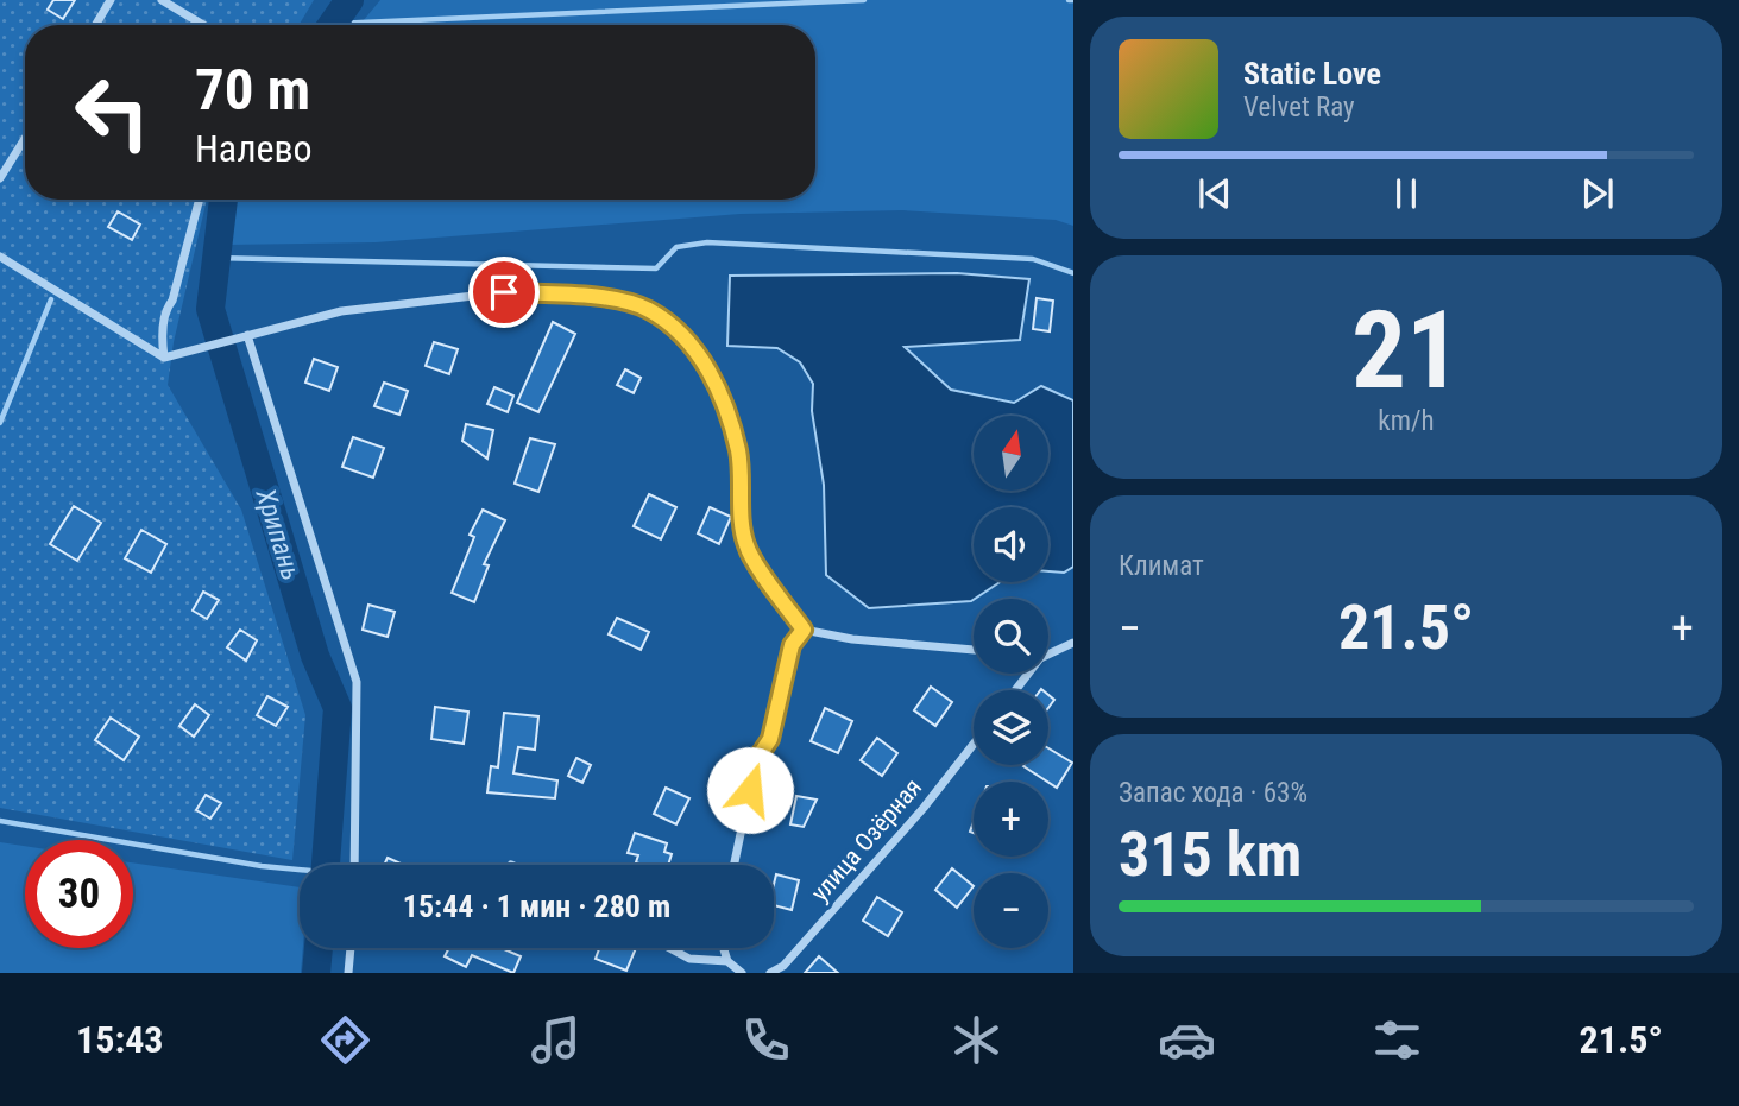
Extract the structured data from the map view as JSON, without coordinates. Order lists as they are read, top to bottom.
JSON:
{
  "streets": {
    "street": ["улица Озёрная"]
  },
  "water": ["Хрипань"],
  "north": "top",
  "page": {
    "turn": ["70 m", "Налево"],
    "song": ["Static Love", "Velvet Ray"],
    "tile": [
      ["21", "km/h"],
      "Климат",
      ["Запас хода · 63%", "315 km"]
    ],
    "map_buttons": ["+", "−"],
    "heat": ["−", "21.5°", "+"],
    "limit": "30",
    "trip": "15:44 · 1 мин · 280 m",
    "tabs": ["15:43", "21.5°"]
  }
}
